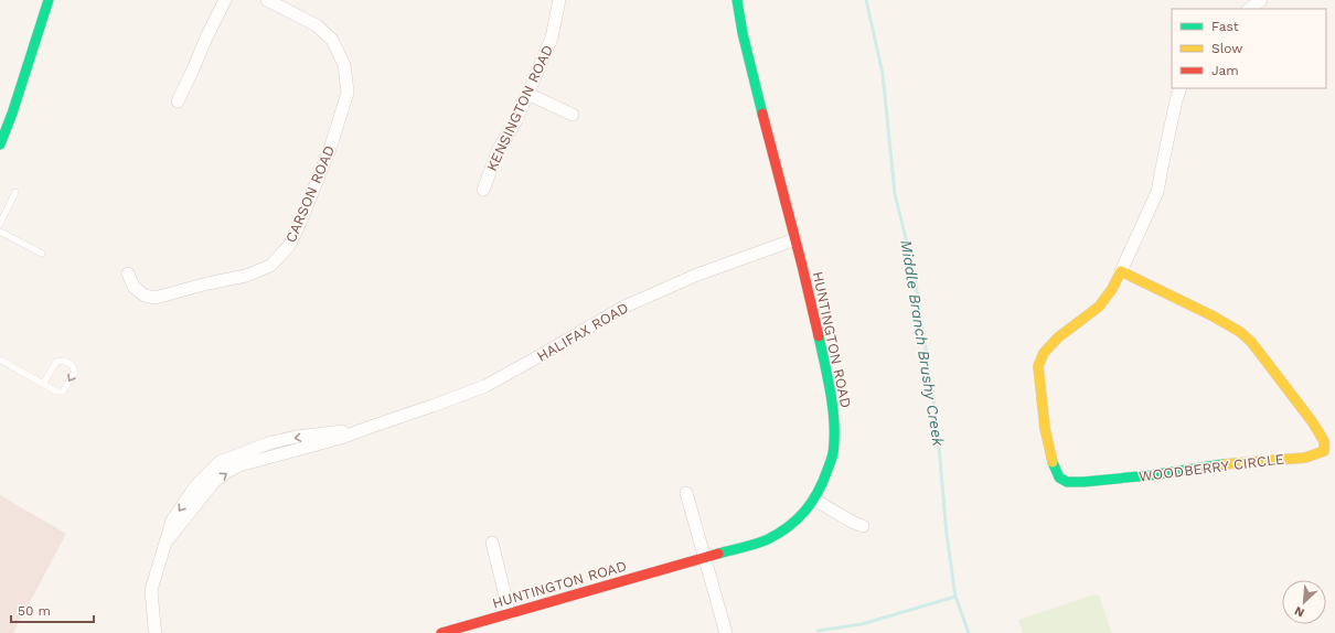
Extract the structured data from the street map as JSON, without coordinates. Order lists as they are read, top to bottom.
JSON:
{
  "streets": {
    "street": [
      "KENSINGTON ROAD",
      "CARSON ROAD",
      "HALIFAX ROAD",
      "HUNTINGTON ROAD",
      "WOODBERRY CIRCLE"
    ]
  },
  "crossings": [
    ["HALIFAX ROAD", "HUNTINGTON ROAD"]
  ],
  "water": ["Middle Branch Brushy Creek"],
  "legend": ["Fast", "Slow", "Jam"],
  "scale_bar": "50 m",
  "north": "bottom left"
}
